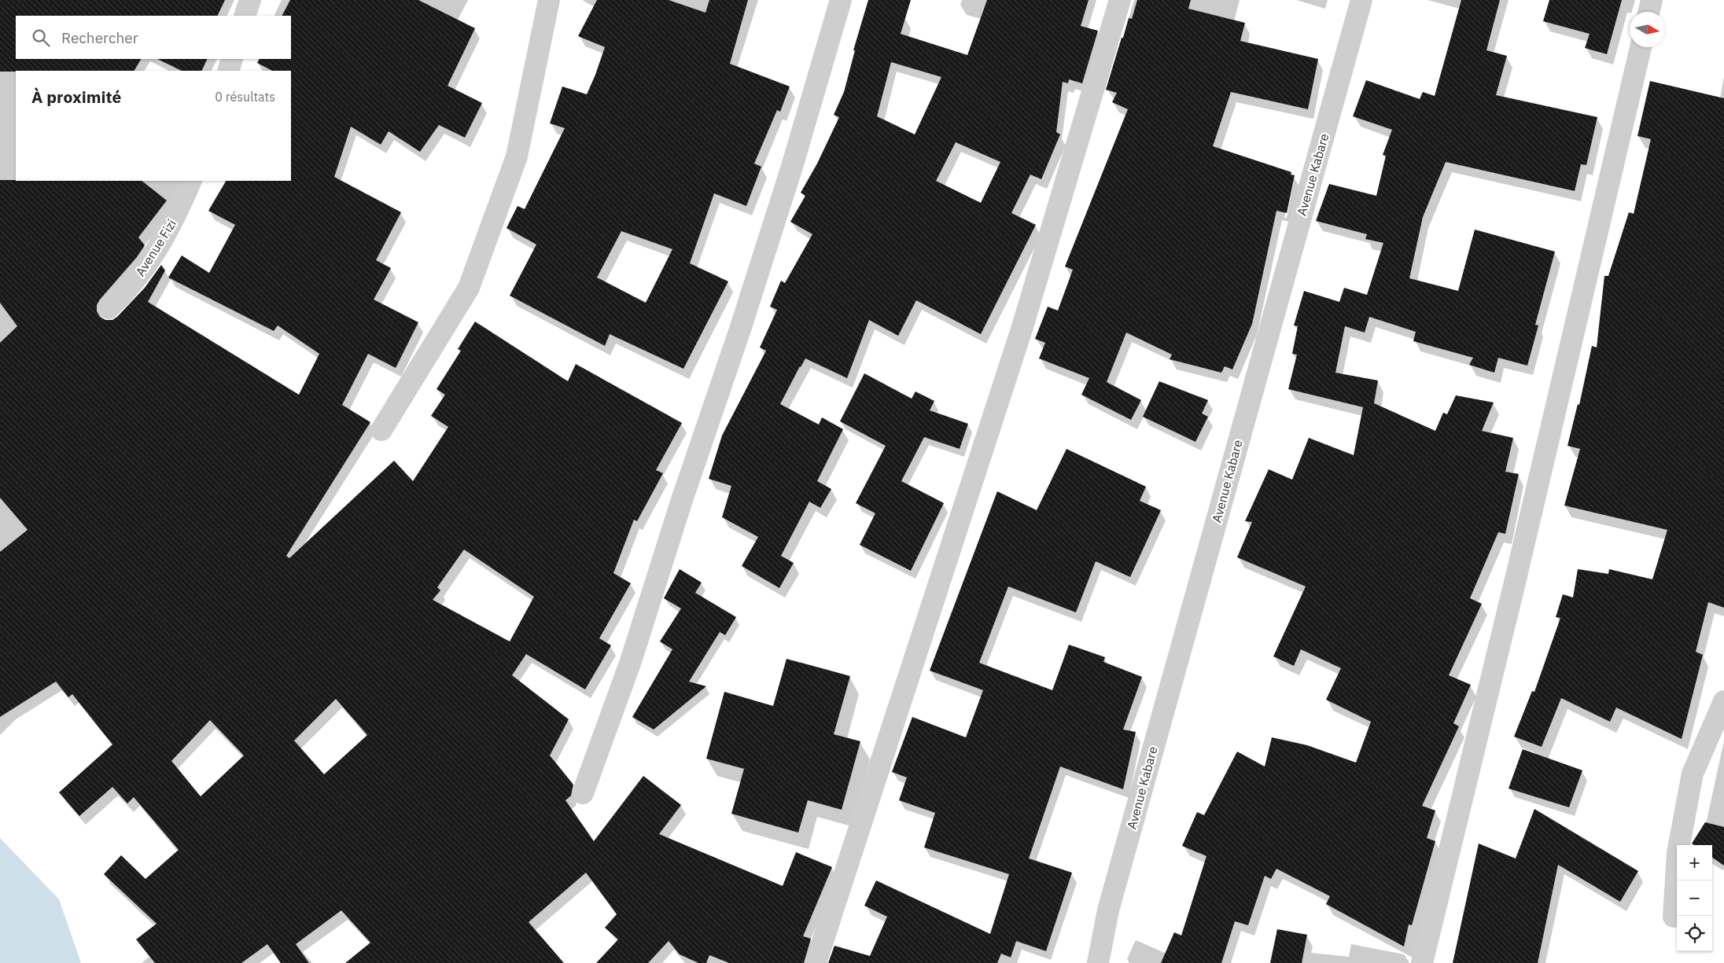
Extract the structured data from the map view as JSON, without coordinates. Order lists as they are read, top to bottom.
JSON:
{
  "streets": {
    "street": ["Avenue Kabare", "Avenue Fizi"]
  },
  "north": "right",
  "page": {
    "search": "Rechercher",
    "heading": ["À proximité", "0 résultats"],
    "map_buttons": ["+", "−"]
  }
}
